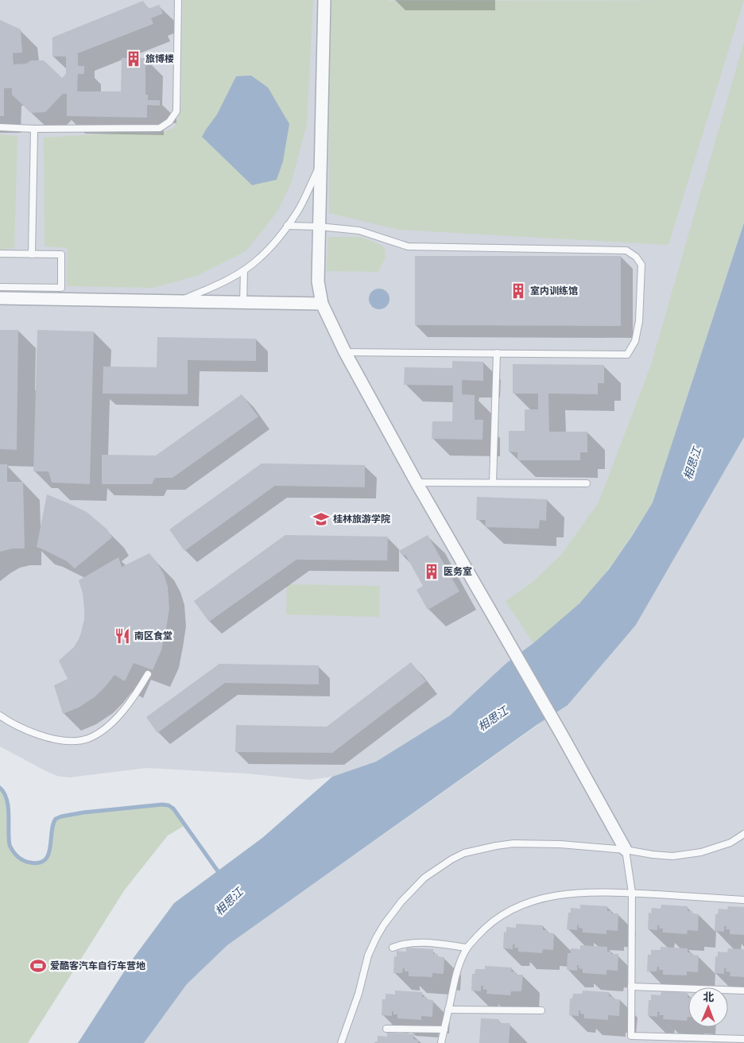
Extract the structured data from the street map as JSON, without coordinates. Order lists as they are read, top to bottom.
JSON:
{
  "water": ["相思江"],
  "places": {
    "building": ["旅博楼", "室内训练馆", "医务室"],
    "school or university": ["桂林旅游学院"],
    "restaurant": ["南区食堂"],
    "sports": ["爱酷客汽车自行车营地"]
  },
  "north": "top"
}
